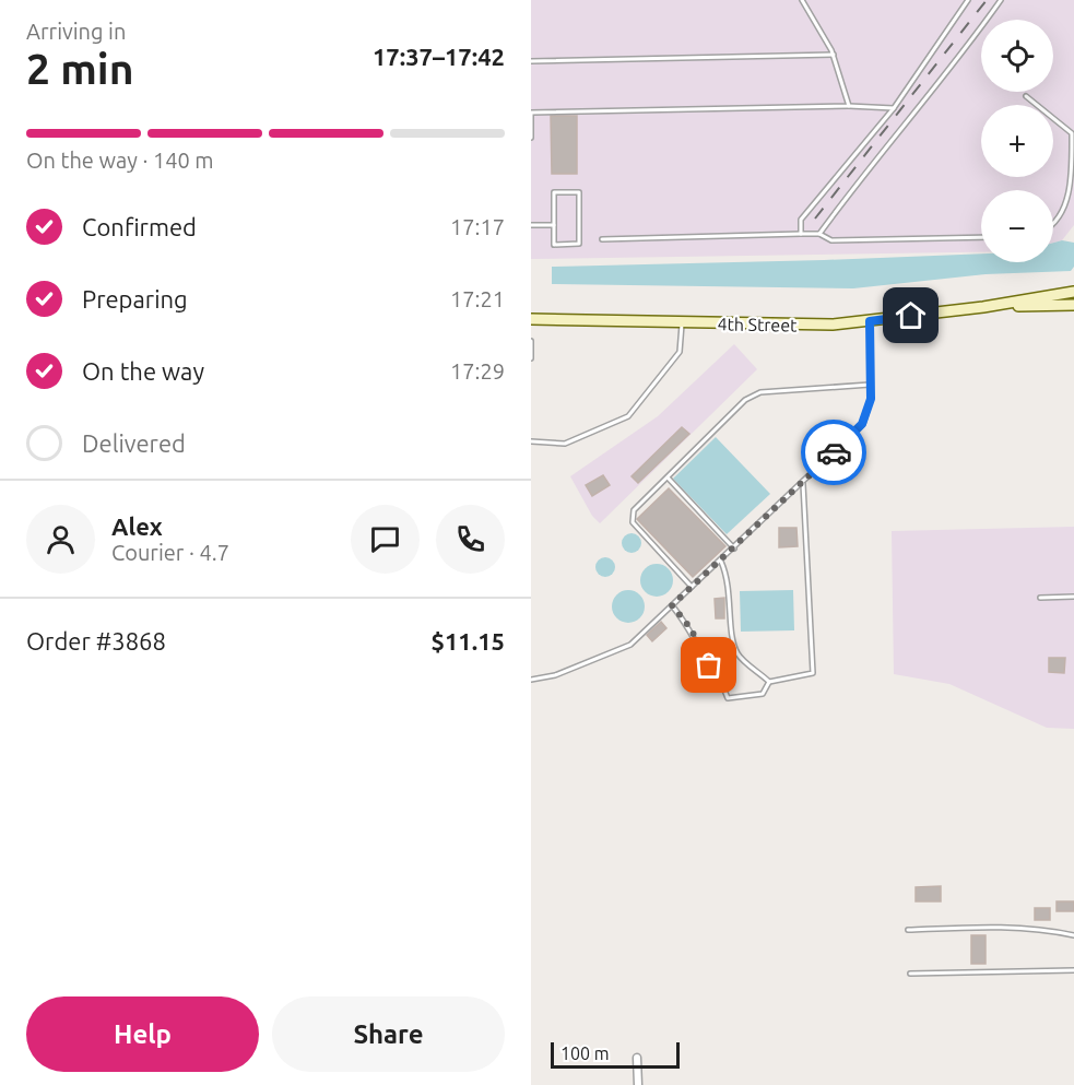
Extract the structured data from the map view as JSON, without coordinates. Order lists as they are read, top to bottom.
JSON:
{
  "streets": {
    "street": ["4th Street"]
  },
  "scale_bar": "100 m",
  "page": {
    "heading": ["2 min", "Arriving in", "17:37–17:42"],
    "panel": [
      "Alex",
      "Courier · 4.7",
      "Order #3868",
      "$11.15"
    ],
    "map_buttons": ["+", "−"],
    "bar": "On the way · 140 m",
    "list": [
      ["Confirmed", "17:17"],
      ["Preparing", "17:21"],
      ["On the way", "17:29"],
      "Delivered"
    ],
    "buttons": ["Help", "Share"],
    "scale": "100 m"
  }
}
